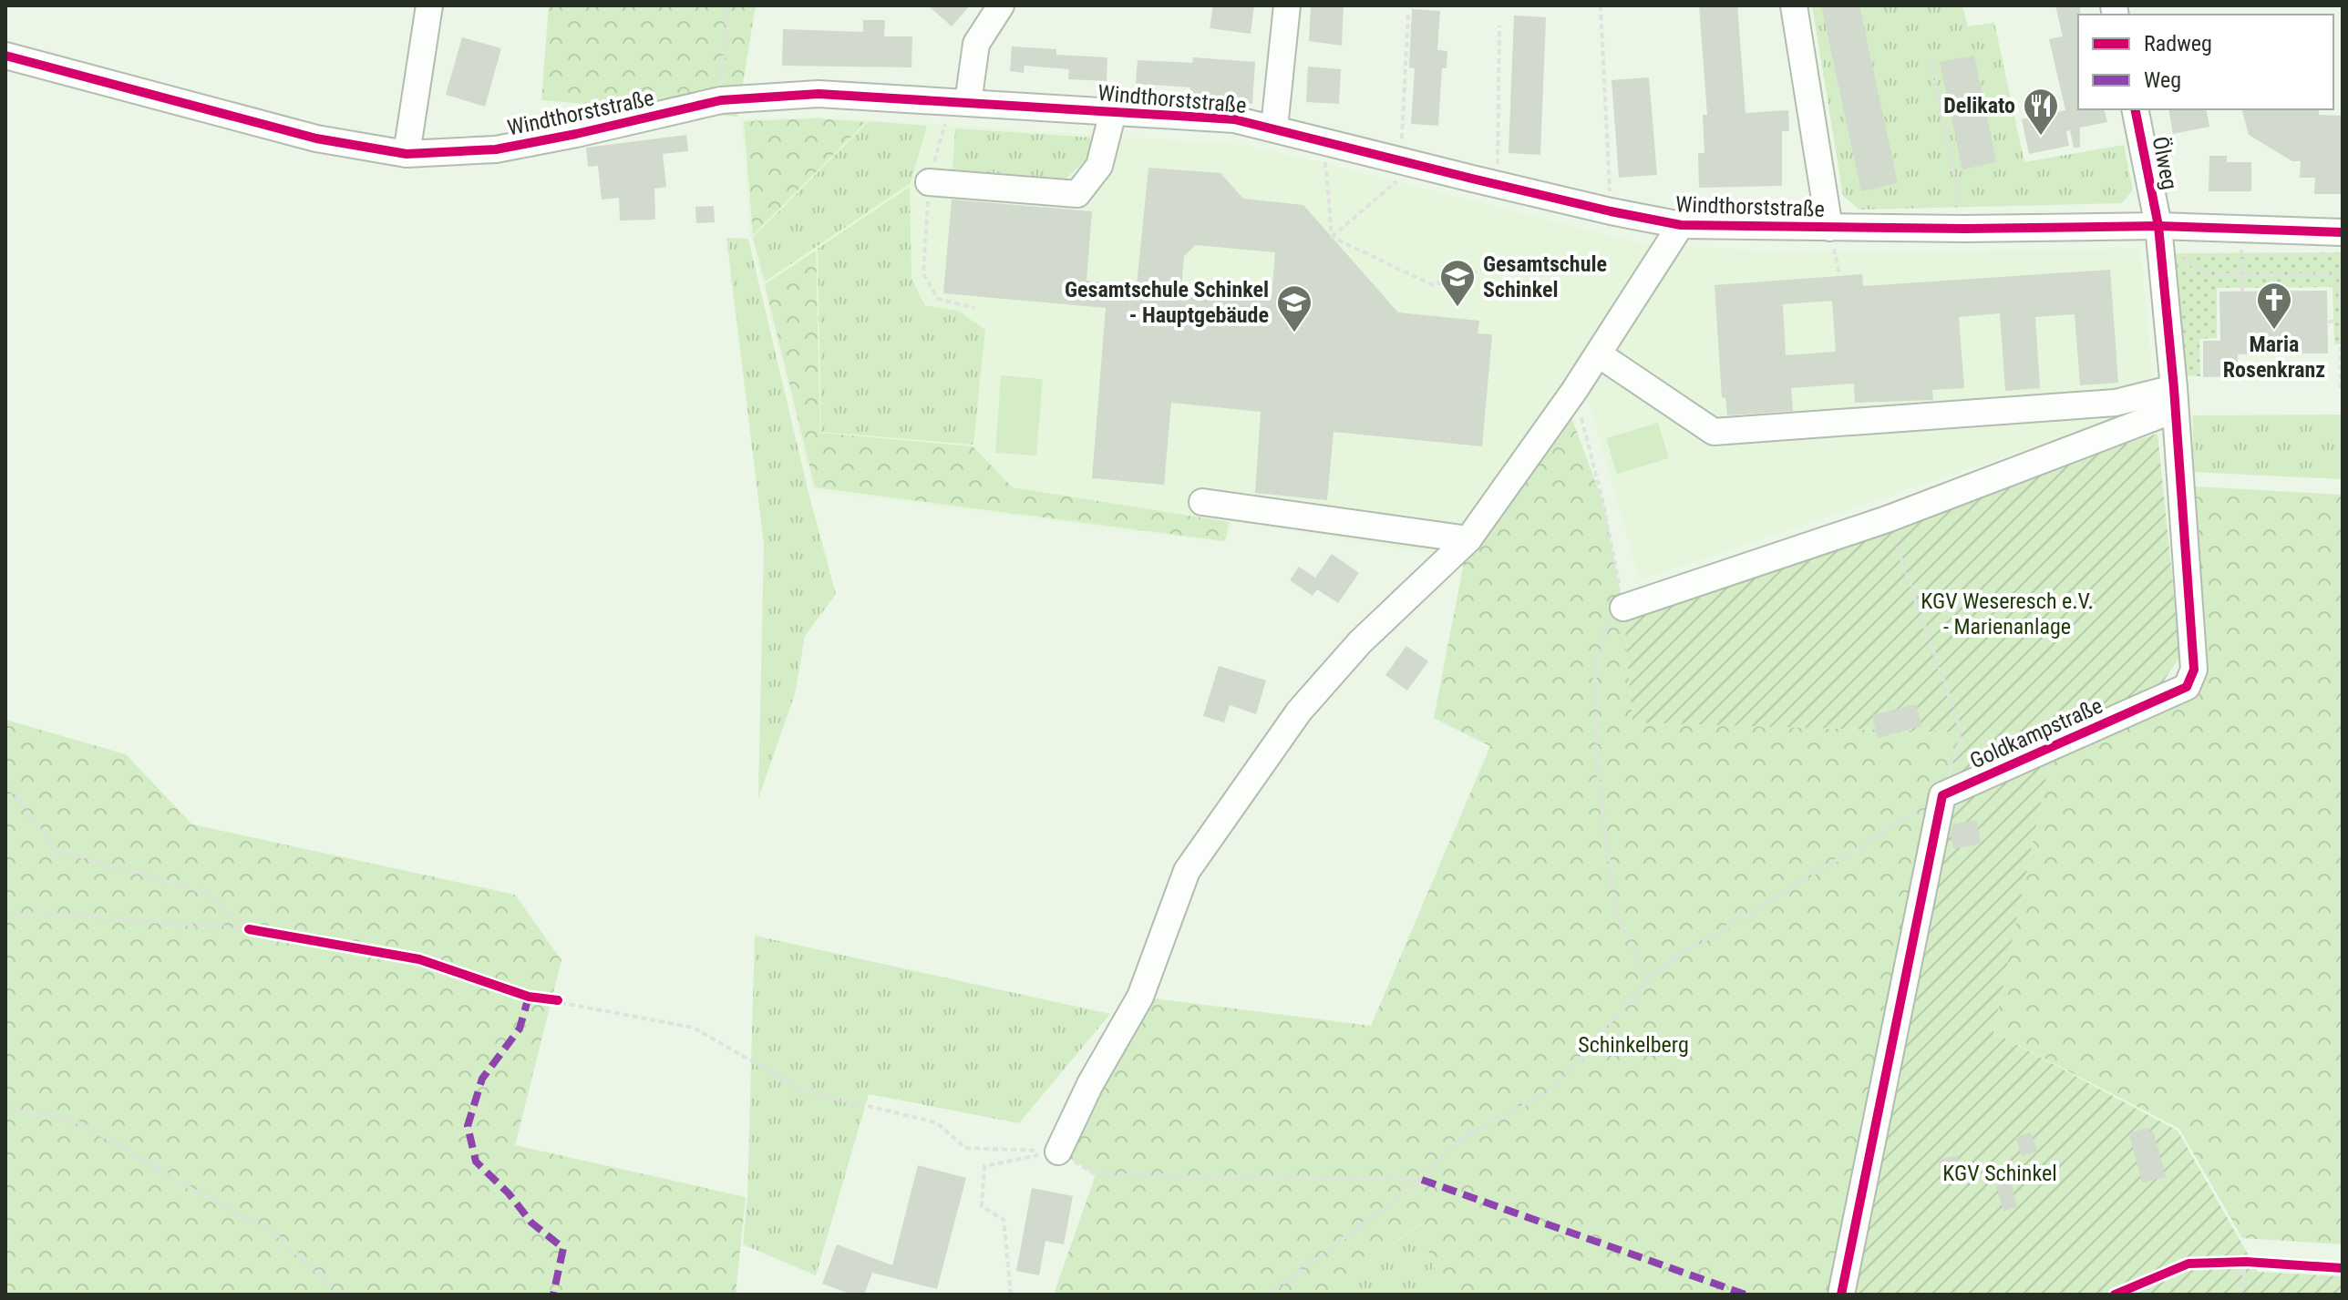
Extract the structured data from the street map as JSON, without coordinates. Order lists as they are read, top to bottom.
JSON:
{
  "streets": {
    "street": ["Windthorststraße", "Ölweg", "Goldkampstraße"]
  },
  "crossings": [
    ["Windthorststraße", "Ölweg"],
    ["Windthorststraße", "Goldkampstraße"],
    ["Ölweg", "Goldkampstraße"]
  ],
  "parks": ["KGV Weseresch e.V. - Marienanlage", "Schinkelberg", "KGV Schinkel"],
  "places": {
    "restaurant": ["Delikato"],
    "school or university": ["Gesamtschule Schinkel", "Gesamtschule Schinkel - Hauptgebäude"],
    "church": ["Maria Rosenkranz"]
  },
  "legend": ["Radweg", "Weg"]
}
